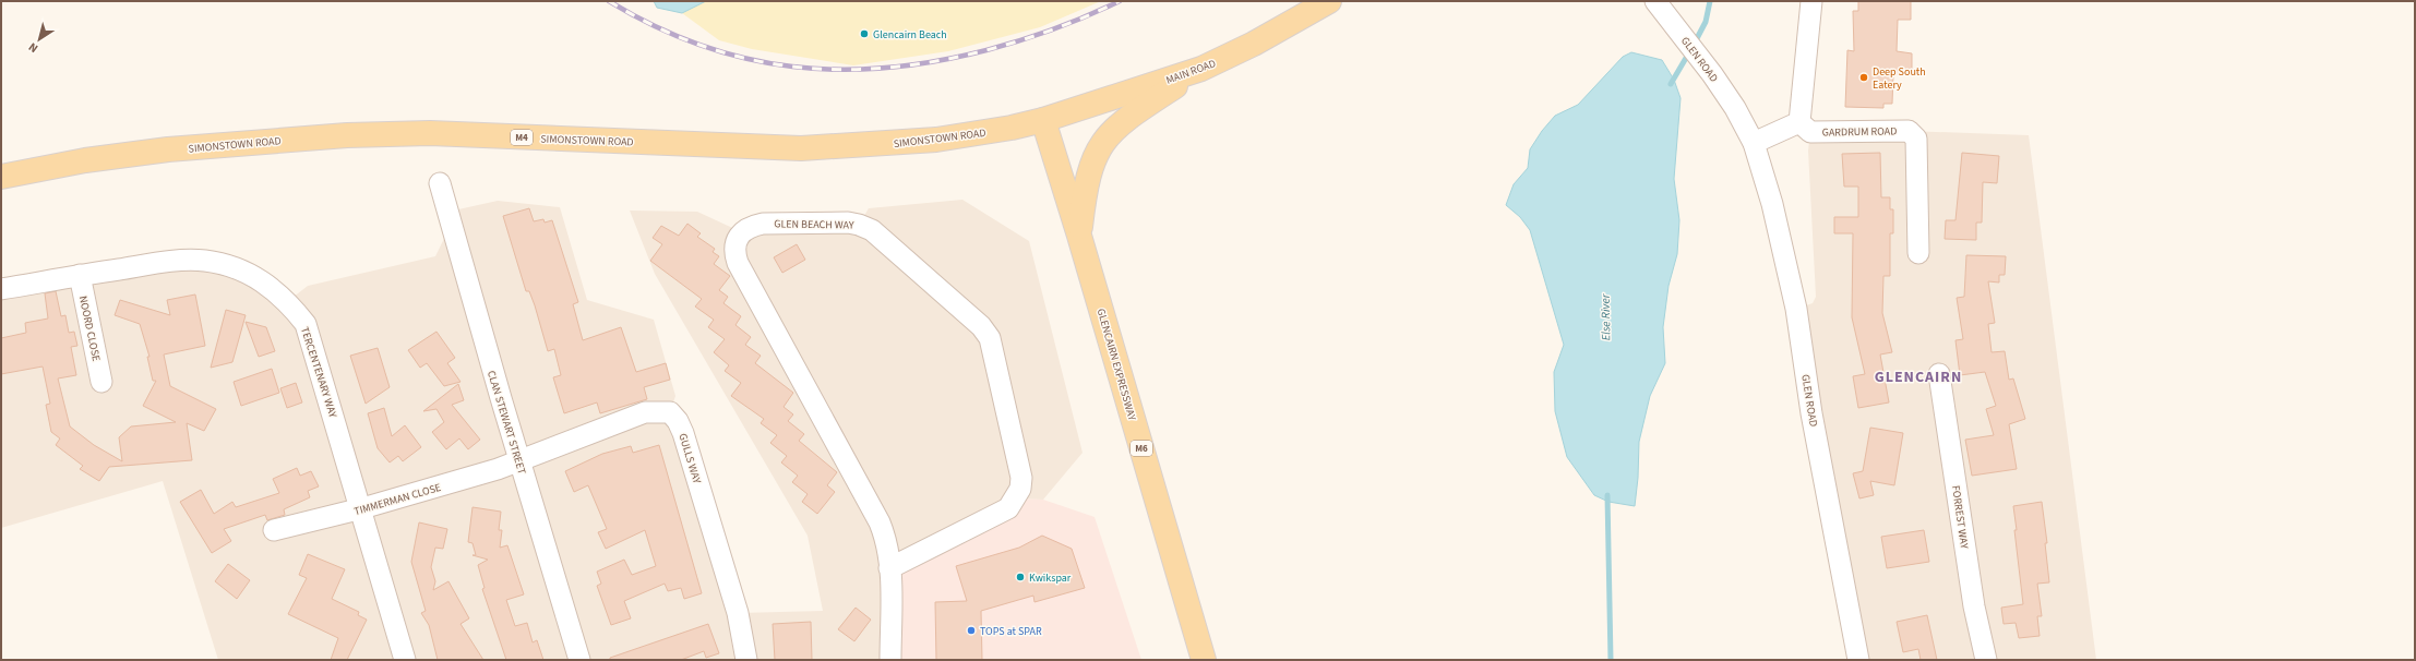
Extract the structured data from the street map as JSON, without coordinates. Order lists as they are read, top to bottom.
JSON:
{
  "streets": {
    "main road": [
      "MAIN ROAD",
      "M4",
      "SIMONSTOWN ROAD",
      "GLENCAIRN EXPRESSWAY",
      "M6"
    ],
    "street": [
      "GLEN ROAD",
      "GARDRUM ROAD",
      "GLEN BEACH WAY",
      "NOORD CLOSE",
      "TERCENTENARY WAY",
      "CLAN STEWART STREET",
      "GULLS WAY",
      "TIMMERMAN CLOSE",
      "FORREST WAY"
    ]
  },
  "crossings": [
    ["MAIN ROAD", "SIMONSTOWN ROAD"],
    ["MAIN ROAD", "GLENCAIRN EXPRESSWAY"],
    ["SIMONSTOWN ROAD", "GLENCAIRN EXPRESSWAY"],
    ["NOORD CLOSE", "TERCENTENARY WAY"],
    ["TERCENTENARY WAY", "TIMMERMAN CLOSE"],
    ["CLAN STEWART STREET", "GULLS WAY"],
    ["CLAN STEWART STREET", "TIMMERMAN CLOSE"],
    ["GULLS WAY", "TIMMERMAN CLOSE"]
  ],
  "districts": ["GLENCAIRN"],
  "water": ["Else River"],
  "places": [
    "Glencairn Beach",
    "Deep South Eatery",
    "Kwikspar",
    "TOPS at SPAR"
  ],
  "north": "bottom left"
}
